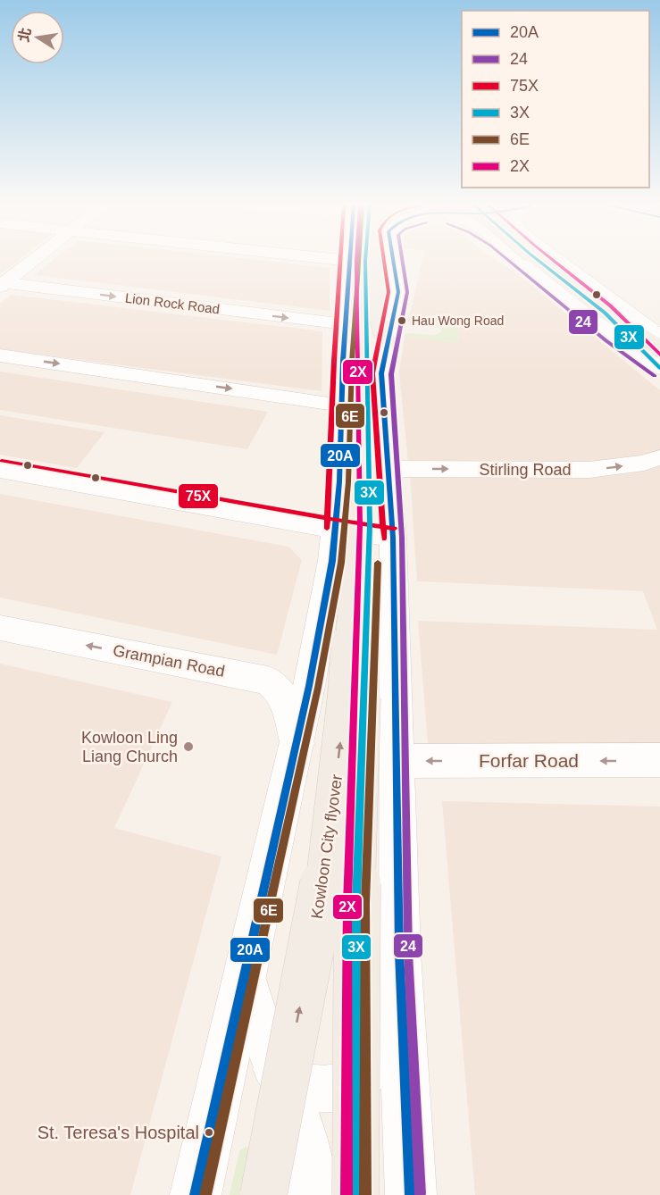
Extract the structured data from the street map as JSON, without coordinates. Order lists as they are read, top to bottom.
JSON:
{
  "streets": {
    "main road": [
      "Lion Rock Road",
      "Stirling Road",
      "Grampian Road",
      "Forfar Road",
      "Kowloon City flyover"
    ]
  },
  "one_way": ["Stirling Road", "Forfar Road"],
  "places": ["Hau Wong Road", "Kowloon Ling Liang Church", "St. Teresa's Hospital"],
  "lines": [
    "transit line 20A",
    "transit line 24",
    "transit line 75X",
    "transit line 3X",
    "transit line 6E",
    "transit line 2X"
  ],
  "legend": [
    "20A",
    "24",
    "75X",
    "3X",
    "6E",
    "2X"
  ],
  "north": "left"
}
